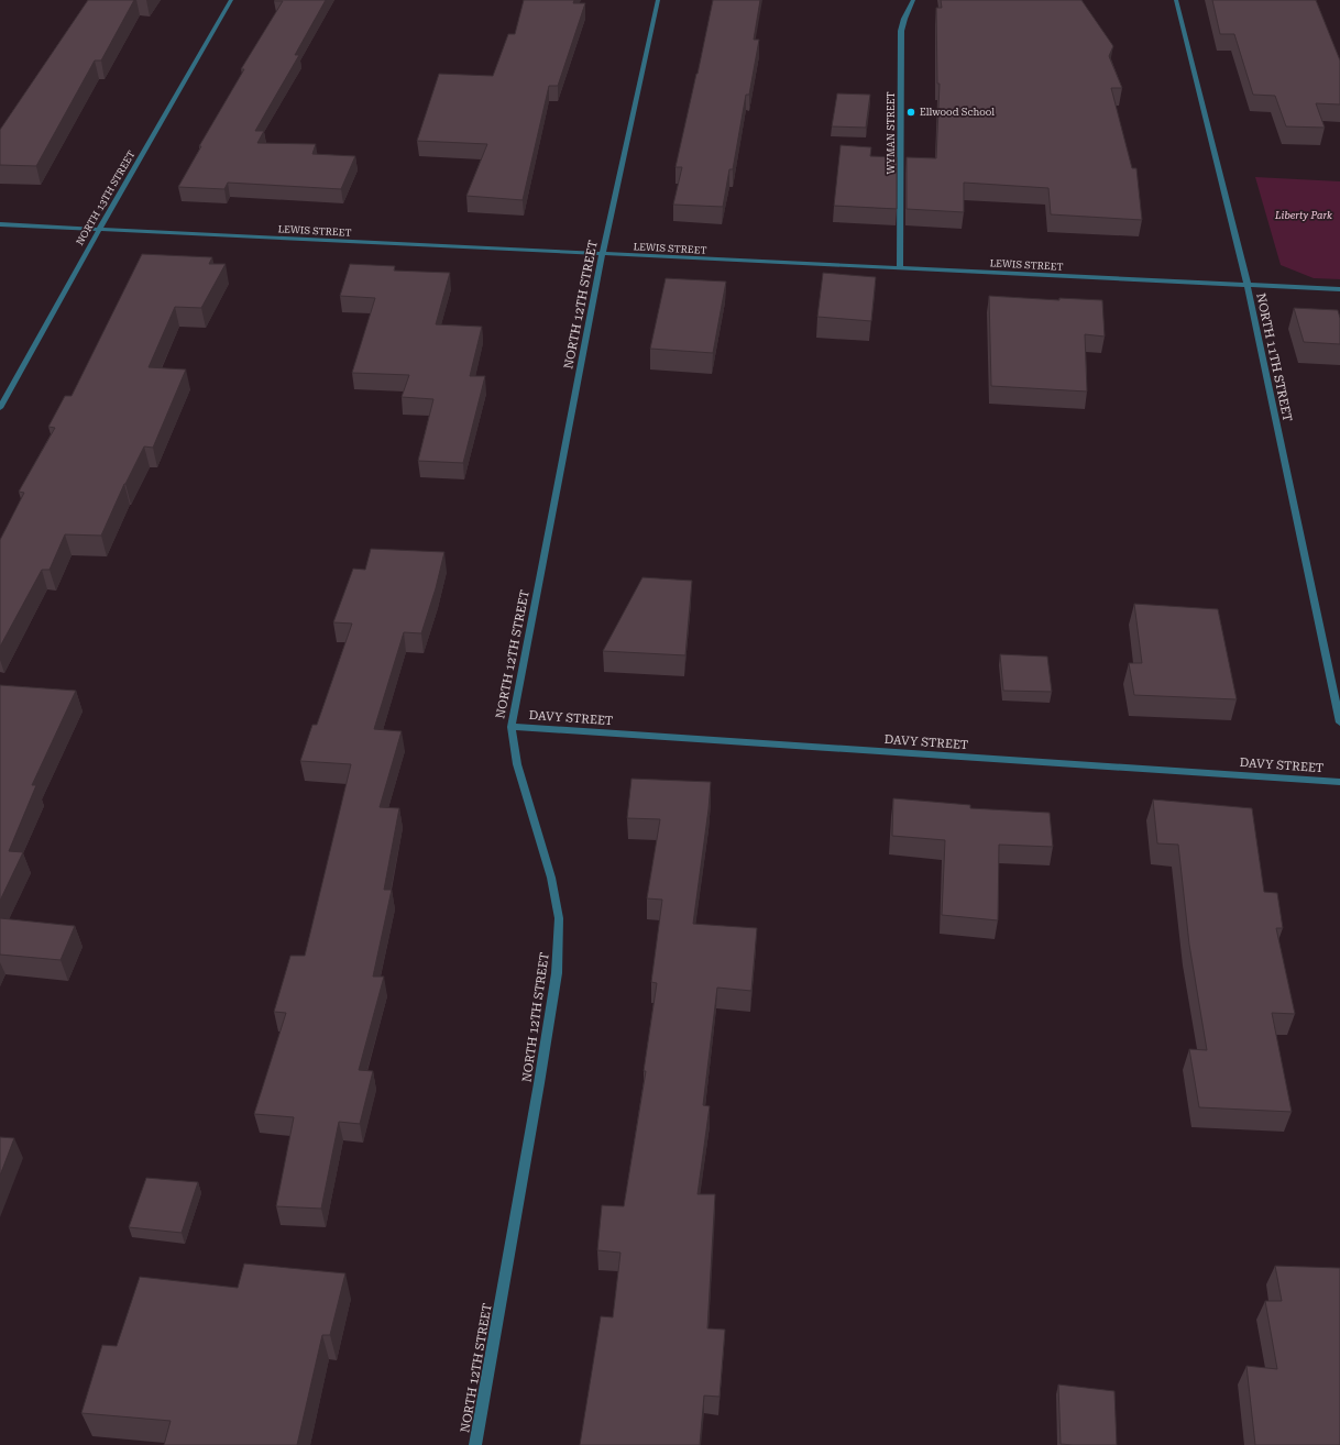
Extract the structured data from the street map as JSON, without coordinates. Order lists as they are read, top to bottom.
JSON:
{
  "streets": {
    "street": [
      "WYMAN STREET",
      "NORTH 13TH STREET",
      "LEWIS STREET",
      "NORTH 12TH STREET",
      "NORTH 11TH STREET",
      "DAVY STREET"
    ]
  },
  "crossings": [
    ["WYMAN STREET", "LEWIS STREET"],
    ["NORTH 13TH STREET", "LEWIS STREET"],
    ["LEWIS STREET", "NORTH 12TH STREET"],
    ["LEWIS STREET", "NORTH 11TH STREET"],
    ["NORTH 12TH STREET", "DAVY STREET"]
  ],
  "parks": ["Liberty Park"],
  "places": ["Ellwood School"]
}
